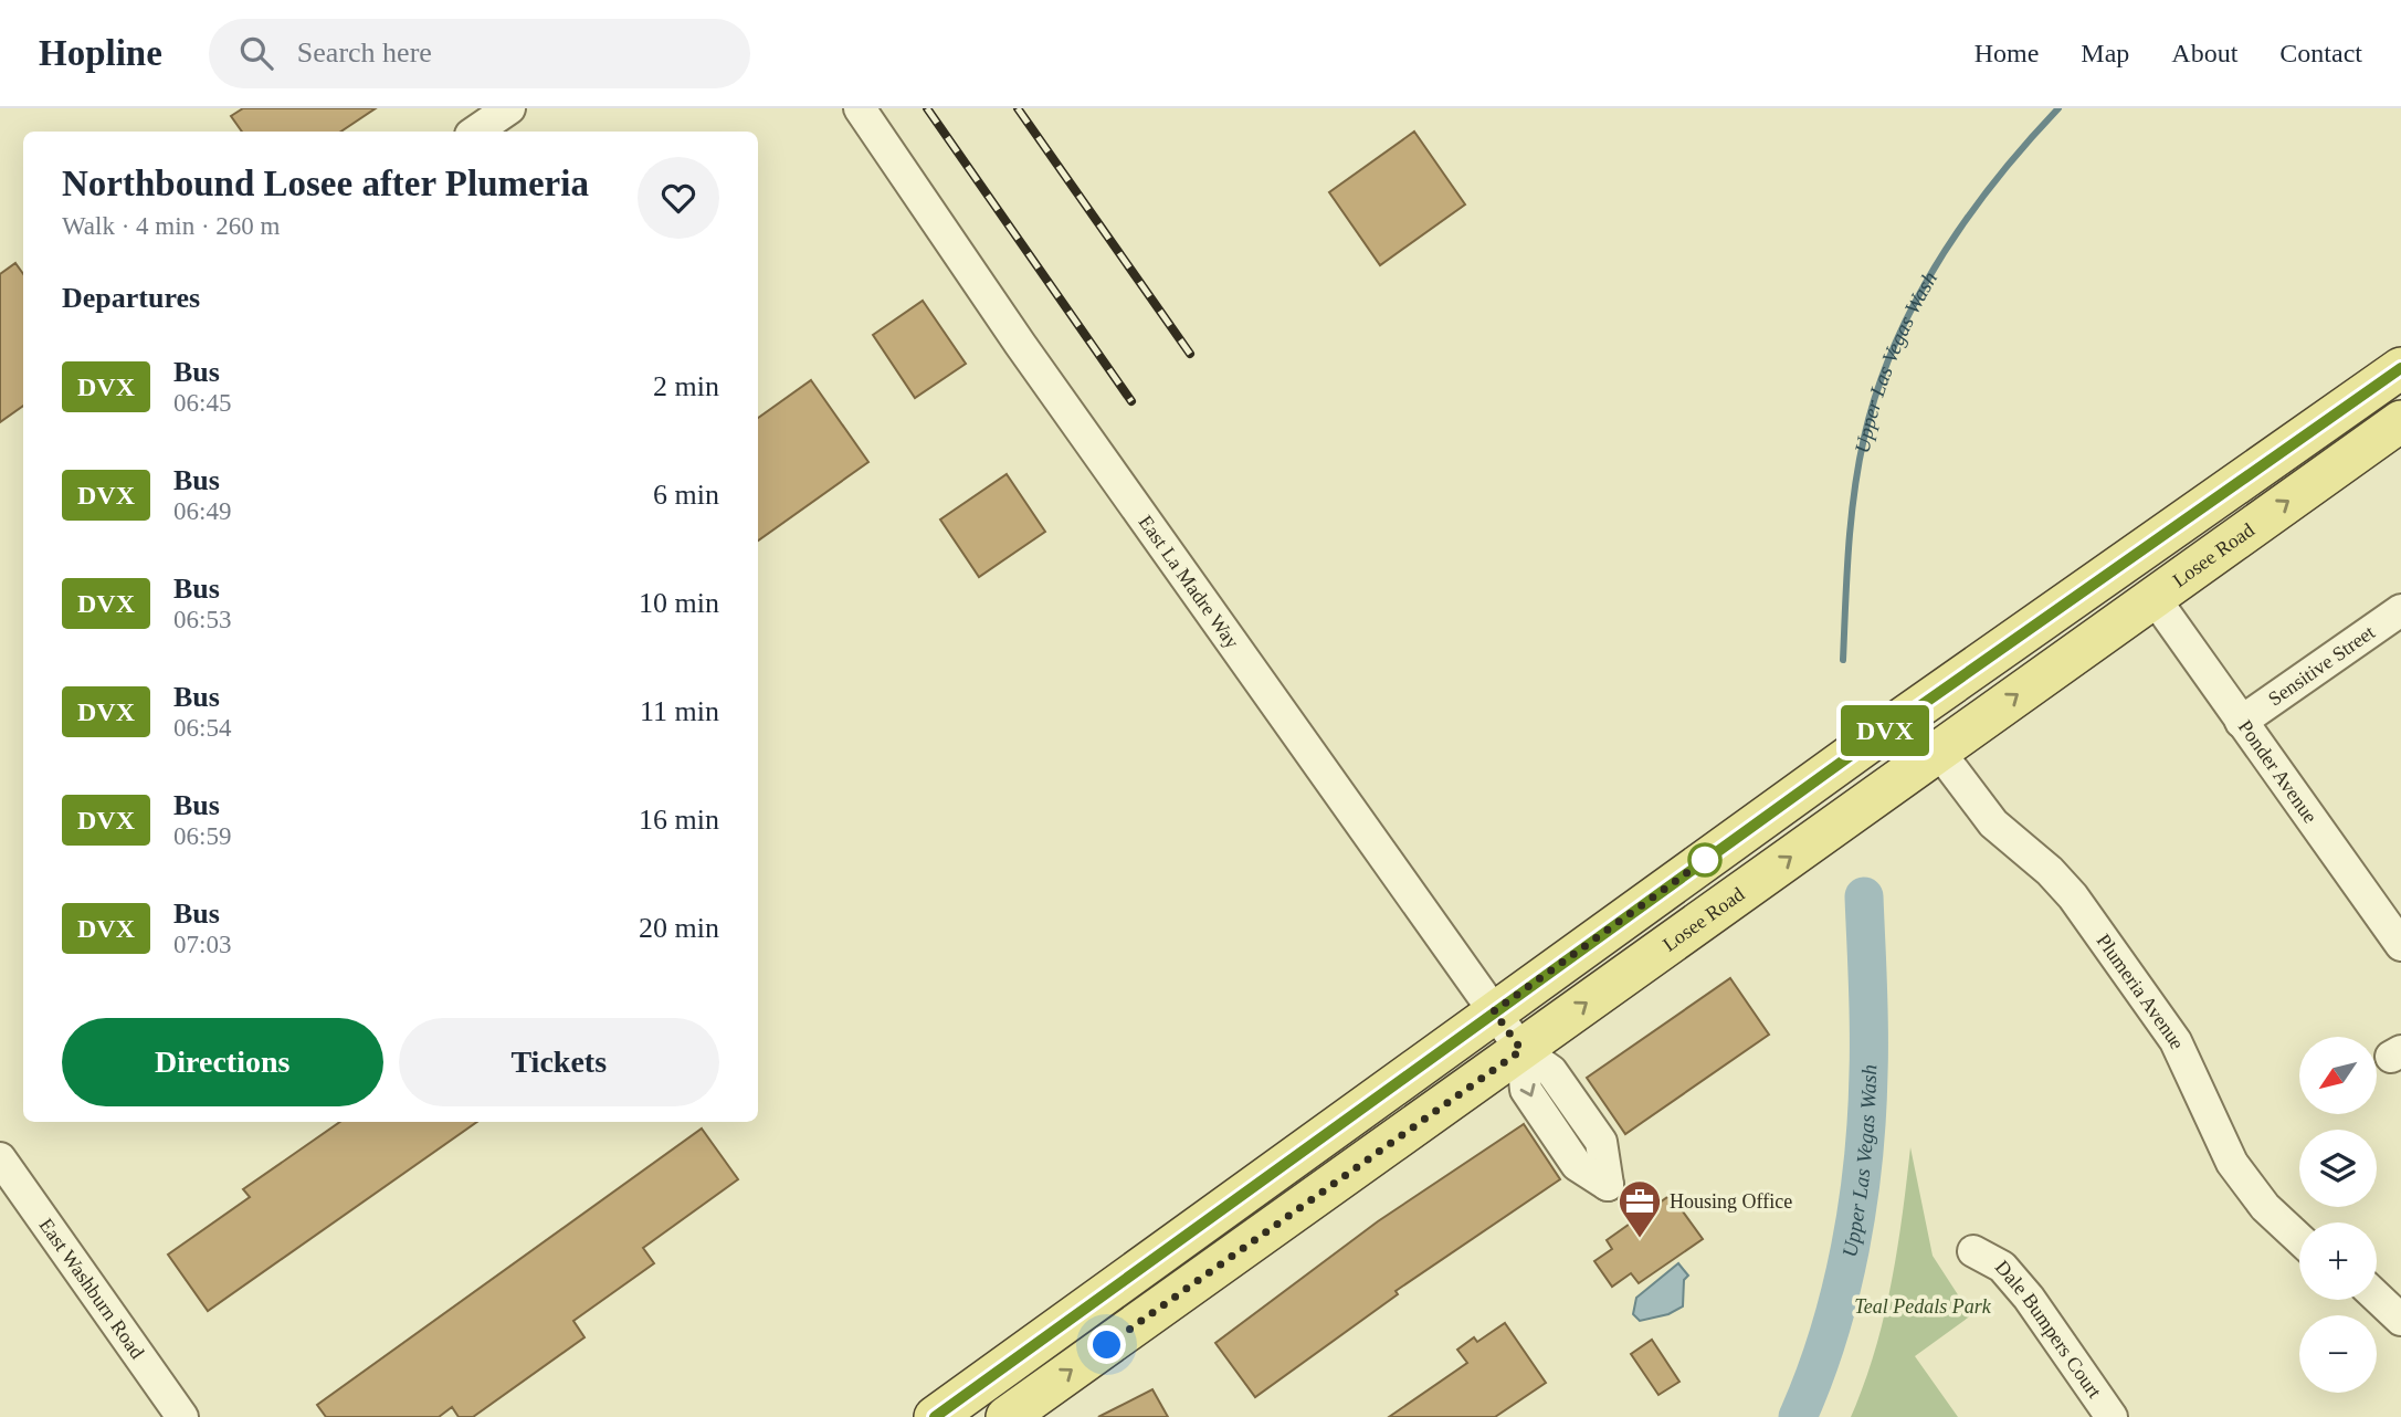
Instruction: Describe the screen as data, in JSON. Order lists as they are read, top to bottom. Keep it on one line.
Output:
{"streets":{"main road":["Losee Road"],"street":["East La Madre Way","Sensitive Street","Ponder Avenue","Plumeria Avenue","East Washburn Road","Dale Bumpers Court"]},"crossings":[["Losee Road","East La Madre Way"],["Losee Road","Ponder Avenue"],["Losee Road","Plumeria Avenue"],["Sensitive Street","Ponder Avenue"]],"water":["Upper Las Vegas Wash"],"parks":["Teal Pedals Park"],"places":{"office":["Housing Office"]},"lines":["bus line DVX"],"north":"bottom left","page":{"header":"Hopline","search":"Search here","nav":["Home","Map","About","Contact"],"on_map":"DVX","heading":[["Northbound Losee after Plumeria","Walk · 4 min · 260 m"],"Departures"],"list":[{"mark":"DVX","name":"Bus","note":"06:45","value":"2 min"},{"mark":"DVX","name":"Bus","note":"06:49","value":"6 min"},{"mark":"DVX","name":"Bus","note":"06:53","value":"10 min"},{"mark":"DVX","name":"Bus","note":"06:54","value":"11 min"},{"mark":"DVX","name":"Bus","note":"06:59","value":"16 min"},{"mark":"DVX","name":"Bus","note":"07:03","value":"20 min"}],"buttons":["Directions","Tickets"],"map_buttons":["+","−"]}}
